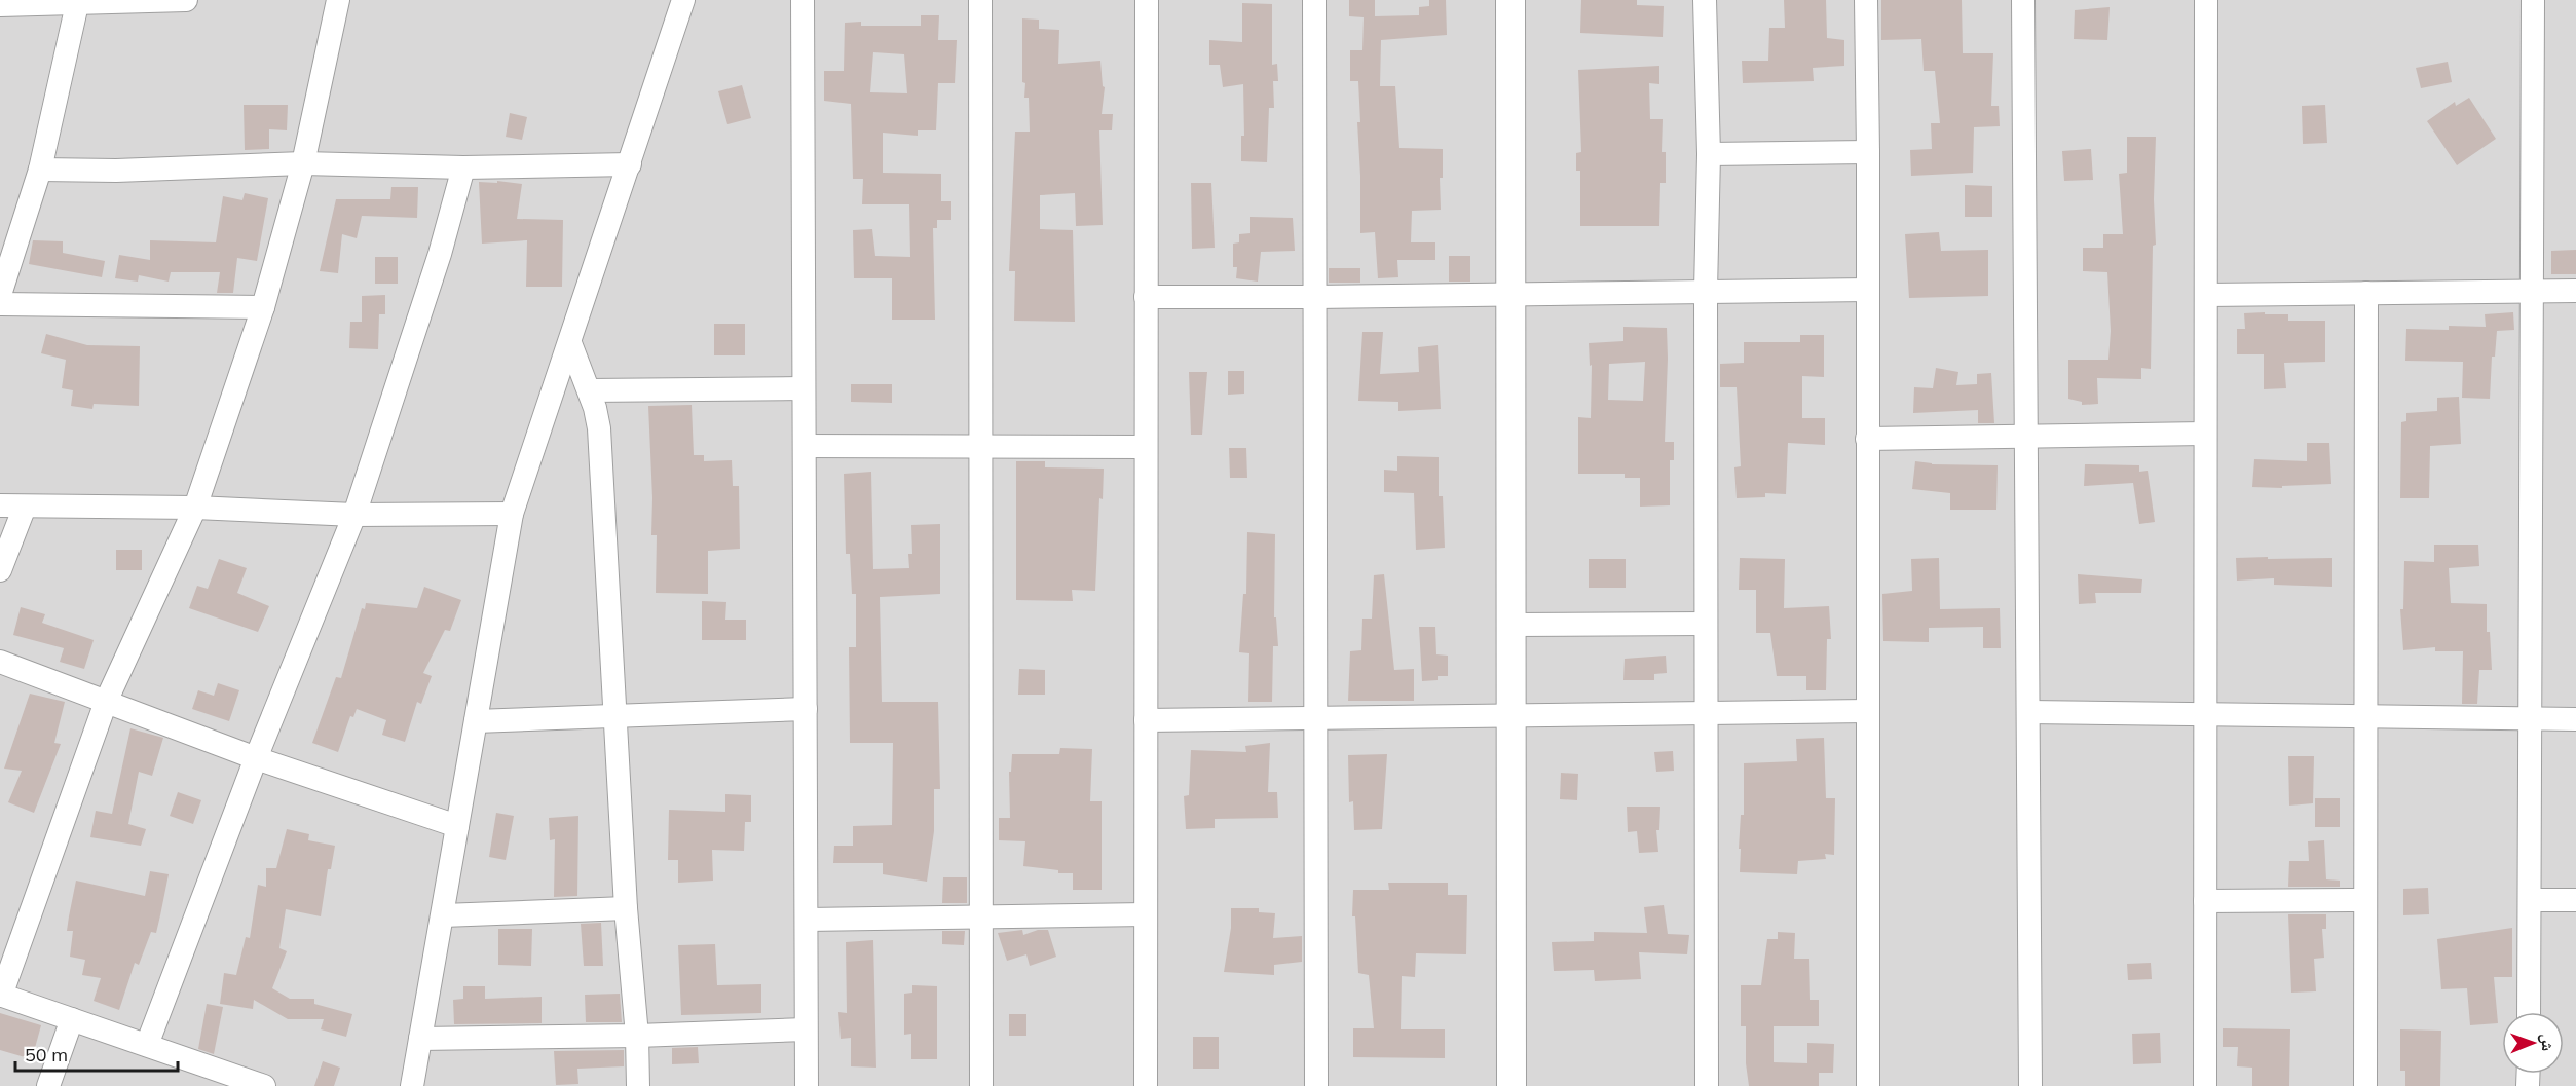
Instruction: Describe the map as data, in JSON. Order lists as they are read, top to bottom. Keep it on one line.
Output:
{"scale_bar":"50 m","north":"right"}
